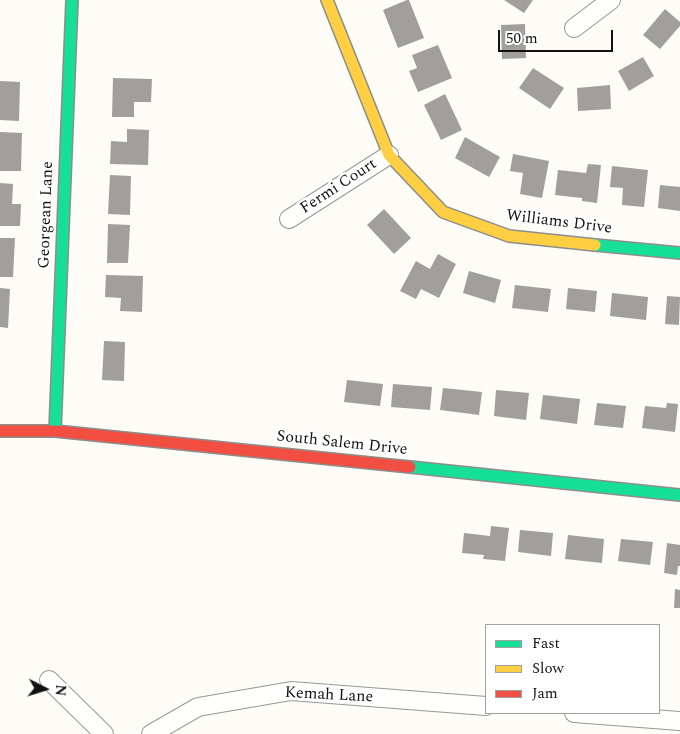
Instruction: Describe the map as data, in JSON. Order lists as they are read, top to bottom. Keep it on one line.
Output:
{"streets":{"street":["Fermi Court","Georgean Lane","Williams Drive","South Salem Drive","Kemah Lane"]},"crossings":[["Fermi Court","Williams Drive"],["Georgean Lane","South Salem Drive"]],"legend":["Fast","Slow","Jam"],"scale_bar":"50 m","north":"right"}
